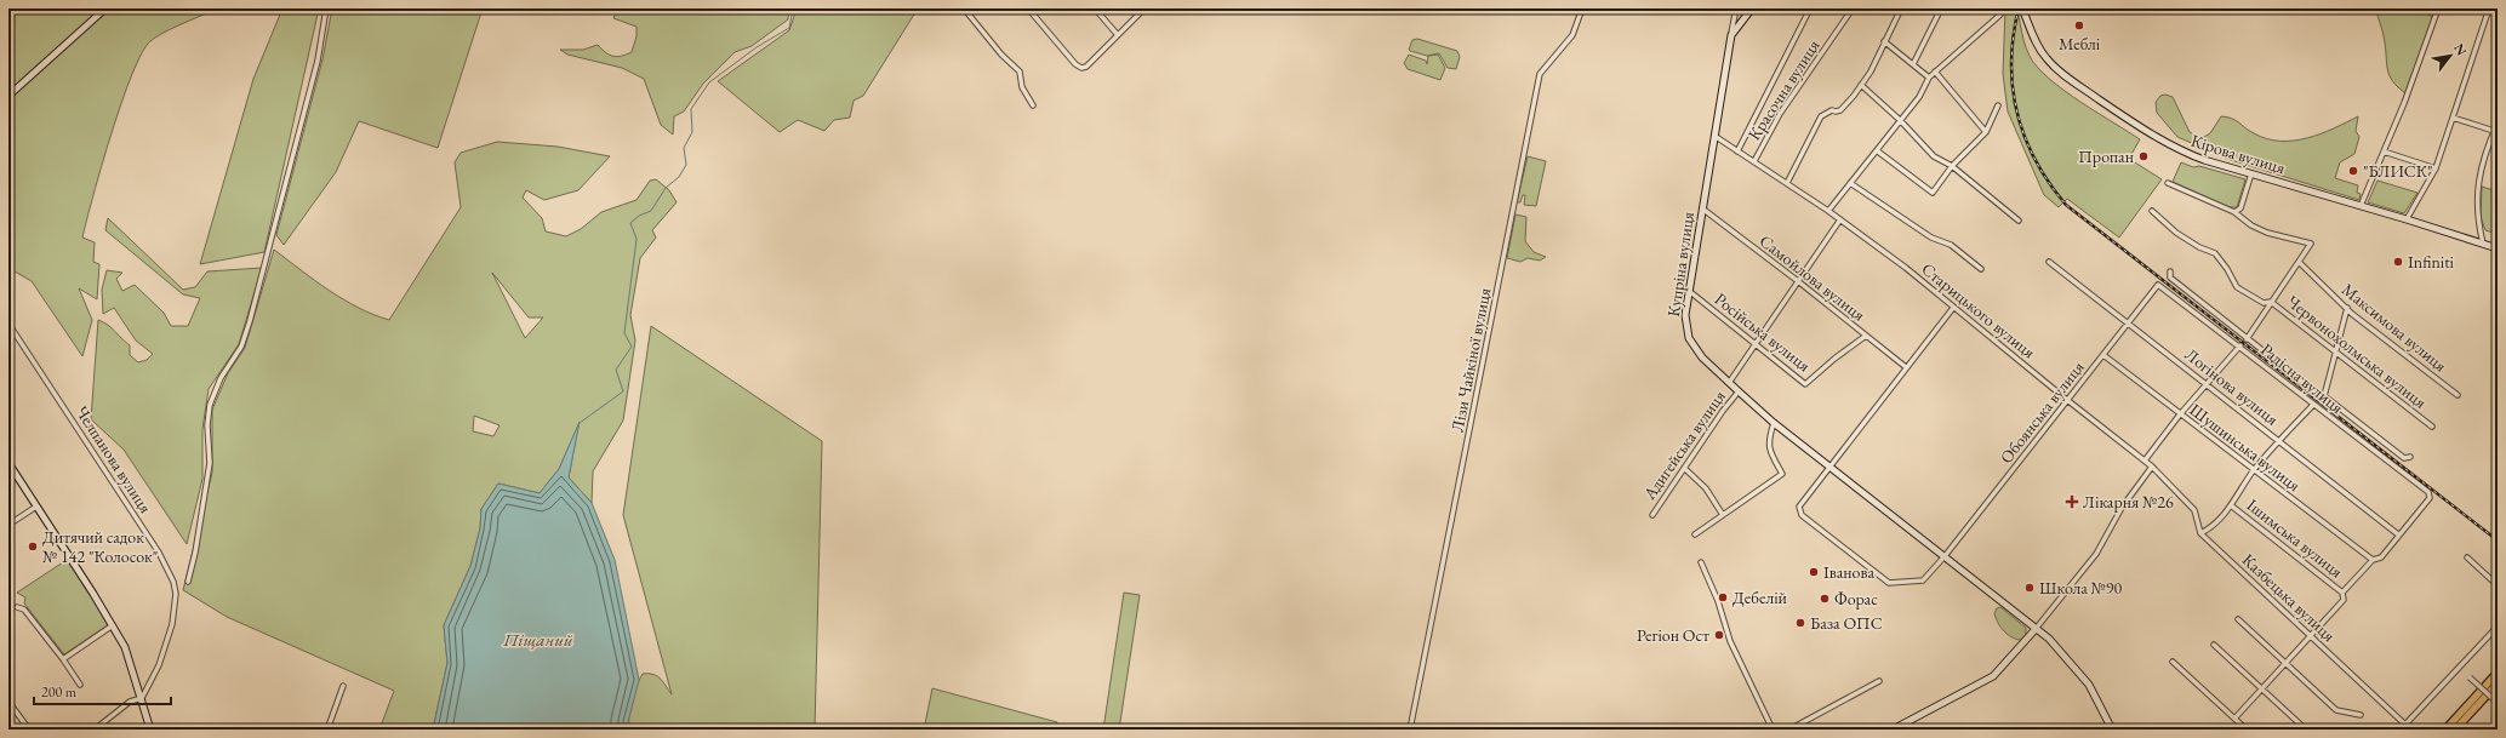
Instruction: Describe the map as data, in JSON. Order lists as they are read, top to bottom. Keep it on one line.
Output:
{"streets":{"main road":["Кірова вулиця","Купріна вулиця"],"street":["Красочна вулиця","Самойлова вулиця","Старицького вулиця","Максимова вулиця","Російська вулиця","Червонохолмська вулиця","Лізи Чайкіної вулиця","Радісна вулиця","Логінова вулиця","Обоянська вулиця","Адигейська вулиця","Шушинська вулиця","Челпанова вулиця","Ішимська вулиця","Казбецька вулиця"]},"crossings":[["Красочна вулиця","Старицького вулиця"],["Купріна вулиця","Самойлова вулиця"],["Купріна вулиця","Старицького вулиця"],["Купріна вулиця","Російська вулиця"],["Купріна вулиця","Обоянська вулиця"],["Купріна вулиця","Адигейська вулиця"],["Самойлова вулиця","Російська вулиця"],["Старицького вулиця","Обоянська вулиця"],["Старицького вулиця","Казбецька вулиця"],["Радісна вулиця","Логінова вулиця"],["Радісна вулиця","Обоянська вулиця"],["Логінова вулиця","Обоянська вулиця"],["Обоянська вулиця","Шушинська вулиця"]],"water":["Піщаний"],"places":{"other":["Меблі","Пропан","\"БЛИСК\"","Infiniti","Дитячий садок № 142 \"Колосок\"","Іванова","Школа №90","Дебелій","Форас","База ОПС","Регіон Ост"],"health":["Лікарня №26"]},"scale_bar":"200 m","north":"top right"}
